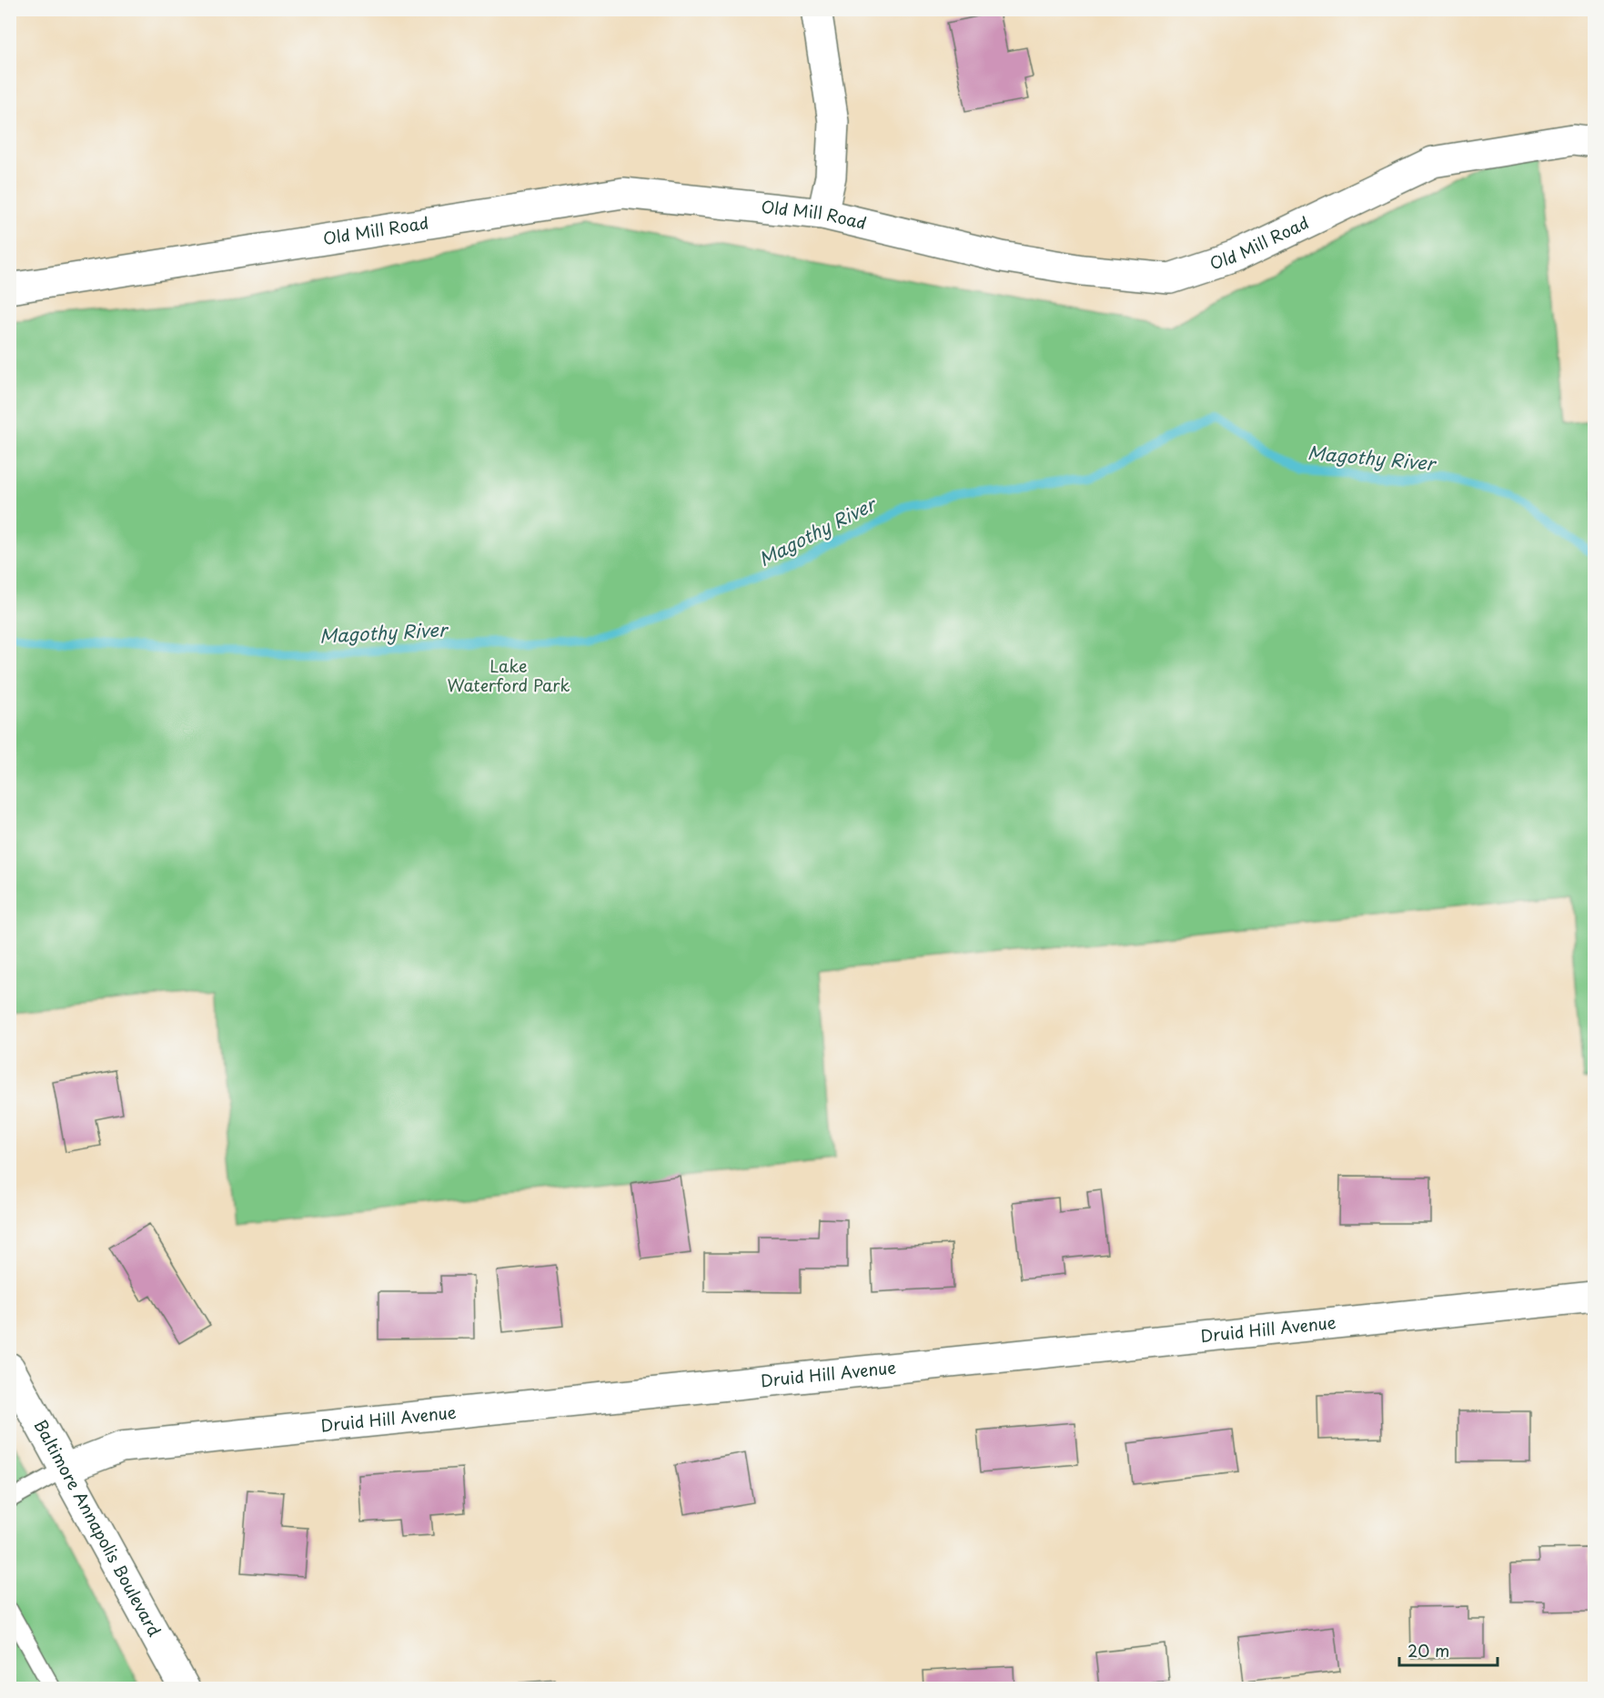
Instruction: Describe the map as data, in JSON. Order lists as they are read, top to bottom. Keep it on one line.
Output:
{"streets":{"street":["Old Mill Road","Druid Hill Avenue","Baltimore Annapolis Boulevard"]},"crossings":[["Druid Hill Avenue","Baltimore Annapolis Boulevard"]],"water":["Magothy River"],"parks":["Lake Waterford Park"],"scale_bar":"20 m"}
